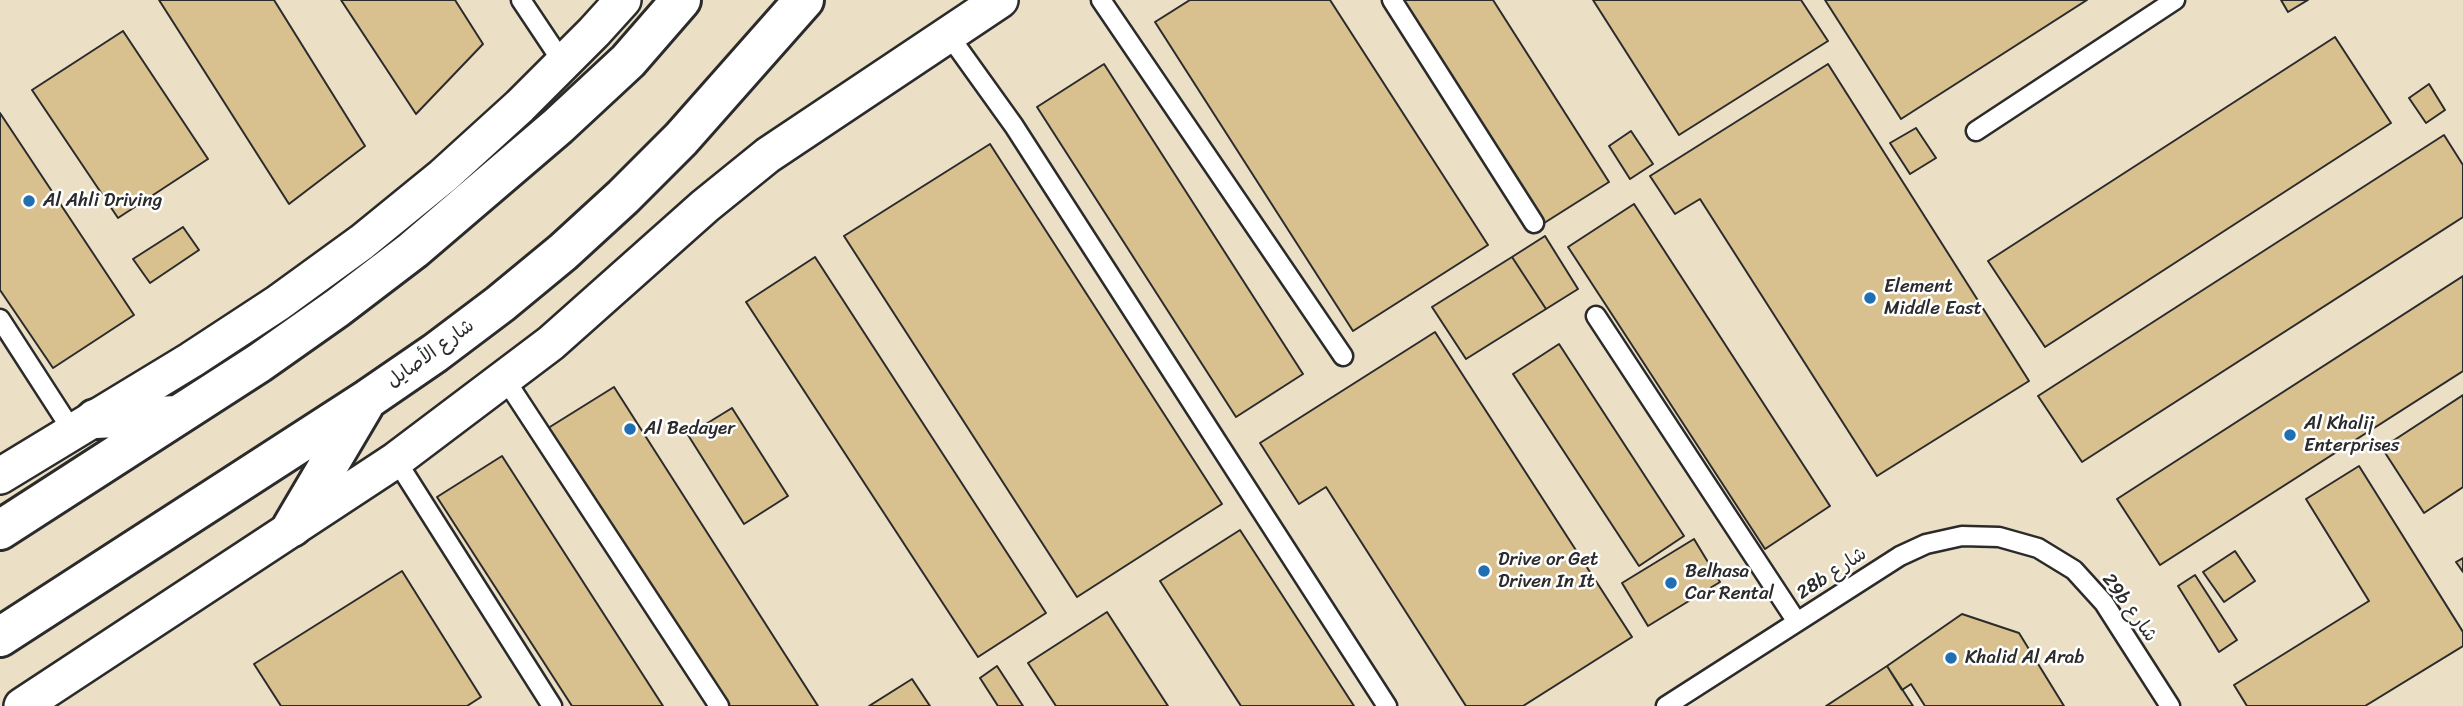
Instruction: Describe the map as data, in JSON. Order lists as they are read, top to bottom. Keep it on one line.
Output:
{"streets":{"main road":["شارع الأصايل"],"lane":["28b شارع","29b شارع"]},"crossings":[["28b شارع","29b شارع"]],"places":["Al Ahli Driving","Element Middle East","Al Bedayer","Al Khalij Enterprises","Drive or Get Driven In It","Belhasa Car Rental","Khalid Al Arab"]}
